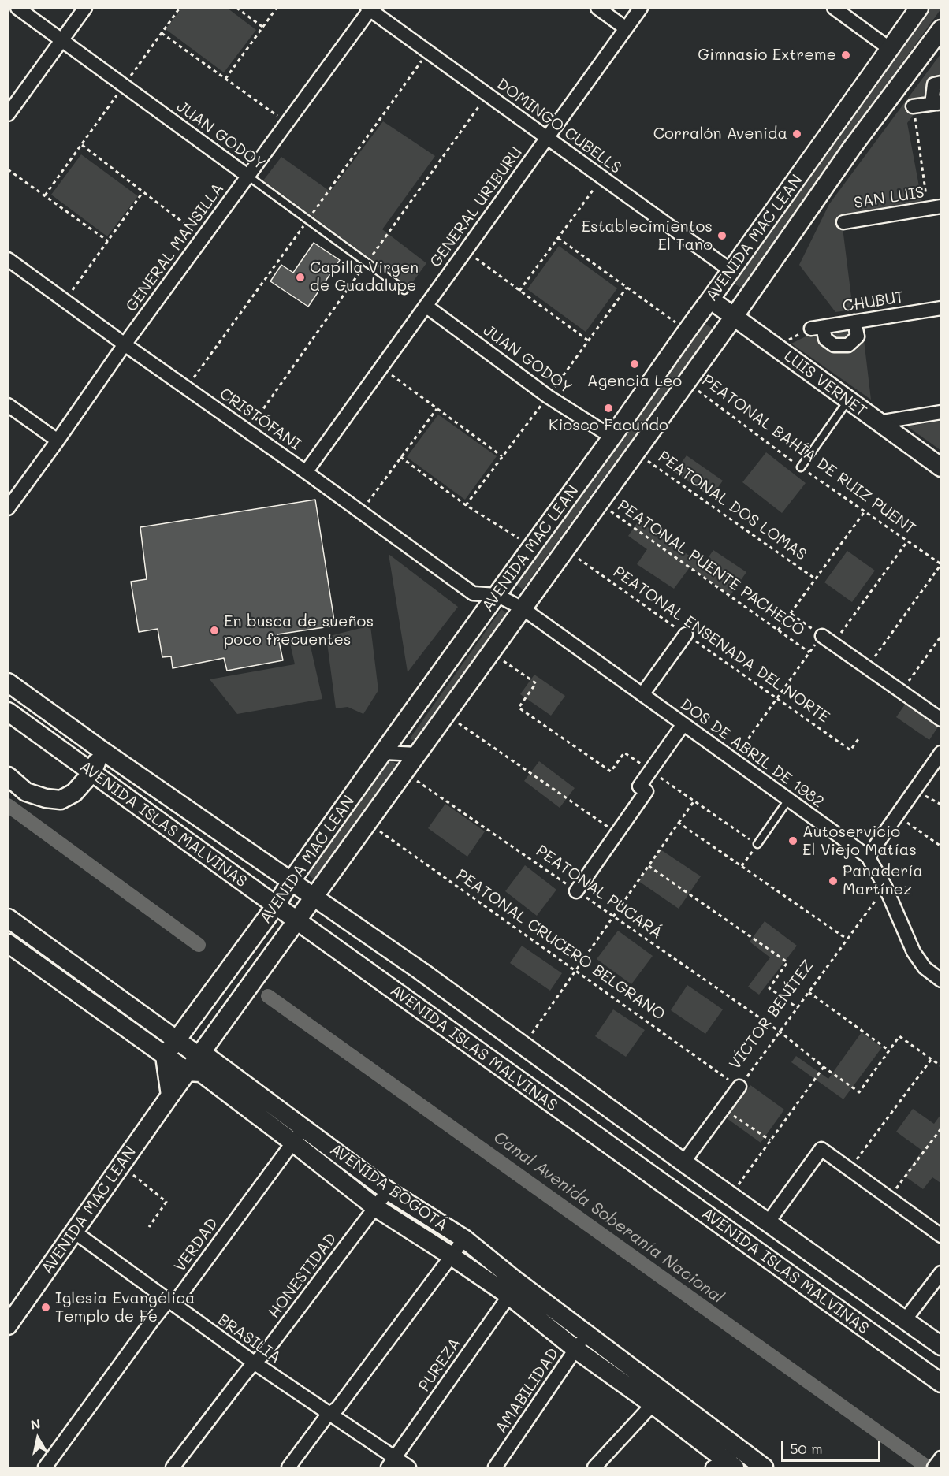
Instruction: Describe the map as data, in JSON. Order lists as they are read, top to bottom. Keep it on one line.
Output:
{"streets":{"main road":["AVENIDA MAC LEAN","LUIS VERNET","AVENIDA ISLAS MALVINAS","AVENIDA BOGOTÁ"],"street":["DOMINGO CUBELLS","JUAN GODOY","SAN LUIS","GENERAL URIBURU","GENERAL MANSILLA","CHUBUT","CRISTÓFANI","DOS DE ABRIL DE 1982","VÍCTOR BENÍTEZ","VERDAD","HONESTIDAD","BRASILIA","PUREZA","AMABILIDAD"],"path":["PEATONAL BAHÍA DE RUIZ PUENT","PEATONAL DOS LOMAS","PEATONAL PUENTE PACHECO","PEATONAL ENSENADA DEL NORTE","PEATONAL PUCARÁ","PEATONAL CRUCERO BELGRANO"]},"crossings":[["DOMINGO CUBELLS","GENERAL URIBURU"],["DOMINGO CUBELLS","AVENIDA MAC LEAN"],["DOMINGO CUBELLS","GENERAL MANSILLA"],["JUAN GODOY","GENERAL URIBURU"],["JUAN GODOY","AVENIDA MAC LEAN"],["JUAN GODOY","GENERAL MANSILLA"],["GENERAL URIBURU","CRISTÓFANI"],["AVENIDA MAC LEAN","LUIS VERNET"],["AVENIDA MAC LEAN","CRISTÓFANI"],["AVENIDA MAC LEAN","PEATONAL BAHÍA DE RUIZ PUENT"],["AVENIDA MAC LEAN","PEATONAL DOS LOMAS"],["AVENIDA MAC LEAN","PEATONAL PUENTE PACHECO"],["AVENIDA MAC LEAN","PEATONAL ENSENADA DEL NORTE"],["AVENIDA MAC LEAN","DOS DE ABRIL DE 1982"],["AVENIDA MAC LEAN","AVENIDA ISLAS MALVINAS"],["AVENIDA MAC LEAN","PEATONAL PUCARÁ"],["AVENIDA MAC LEAN","PEATONAL CRUCERO BELGRANO"],["AVENIDA MAC LEAN","AVENIDA BOGOTÁ"],["AVENIDA MAC LEAN","BRASILIA"],["GENERAL MANSILLA","CRISTÓFANI"],["CRISTÓFANI","DOS DE ABRIL DE 1982"],["PEATONAL BAHÍA DE RUIZ PUENT","PEATONAL DOS LOMAS"],["PEATONAL DOS LOMAS","PEATONAL PUENTE PACHECO"],["DOS DE ABRIL DE 1982","VÍCTOR BENÍTEZ"],["AVENIDA ISLAS MALVINAS","VÍCTOR BENÍTEZ"],["PEATONAL PUCARÁ","VÍCTOR BENÍTEZ"],["PEATONAL CRUCERO BELGRANO","VÍCTOR BENÍTEZ"],["AVENIDA BOGOTÁ","VERDAD"],["AVENIDA BOGOTÁ","HONESTIDAD"],["AVENIDA BOGOTÁ","PUREZA"],["AVENIDA BOGOTÁ","AMABILIDAD"],["VERDAD","BRASILIA"],["HONESTIDAD","BRASILIA"],["BRASILIA","PUREZA"]],"water":["Canal Avenida Soberanía Nacional"],"places":["Gimnasio Extreme","Corralón Avenida","Establecimientos El Tano","Capilla Virgen de Guadalupe","Agencia Leo","Kiosco Facundo","En busca de sueños poco frecuentes","Autoservicio El Viejo Matías","Panadería Martínez","Iglesia Evangélica Templo de Fe"],"scale_bar":"50 m","north":"top"}
